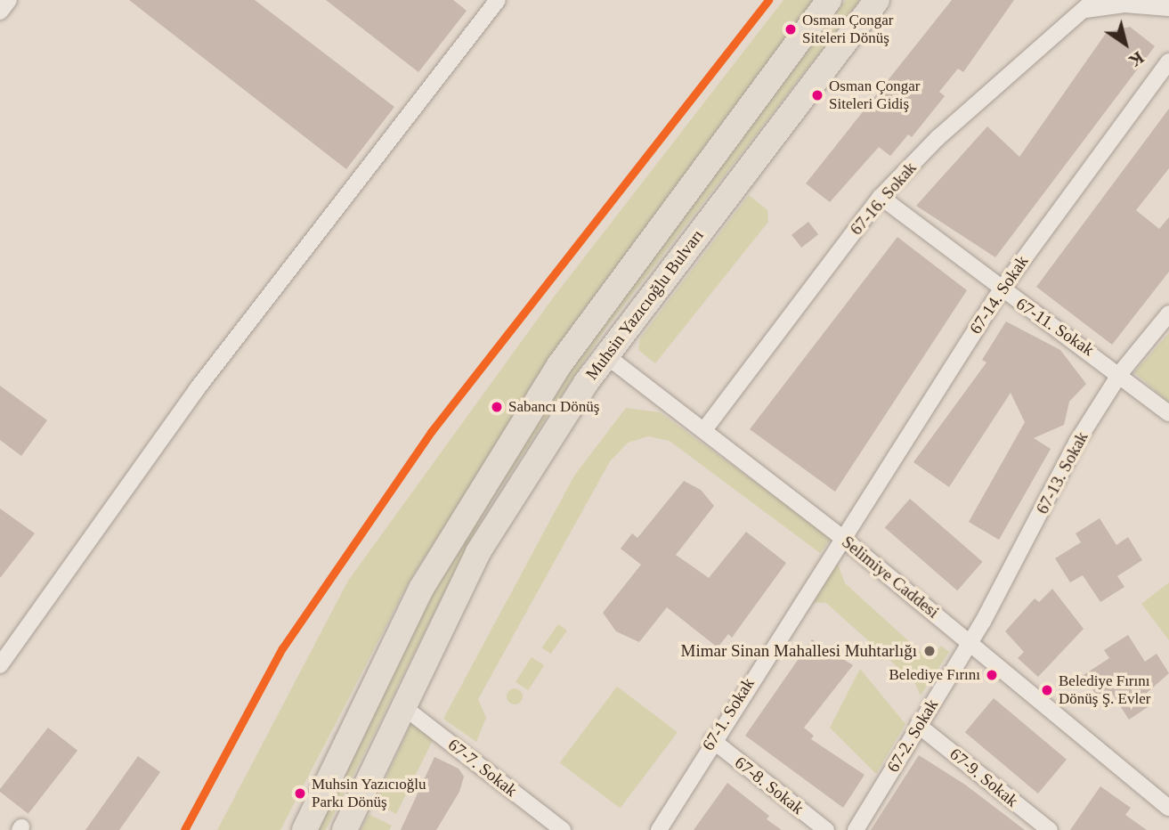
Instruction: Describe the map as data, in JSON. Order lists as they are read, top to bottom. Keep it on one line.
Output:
{"streets":{"main road":["Muhsin Yazıcıoğlu Bulvarı"],"street":["67-16. Sokak","67-14. Sokak","67-11. Sokak","67-13. Sokak","Selimiye Caddesi","67-1. Sokak","67-2. Sokak","67-7. Sokak","67-9. Sokak","67-8. Sokak"]},"crossings":[["67-16. Sokak","67-11. Sokak"],["67-16. Sokak","Selimiye Caddesi"],["67-14. Sokak","67-11. Sokak"],["67-14. Sokak","Selimiye Caddesi"],["67-14. Sokak","67-1. Sokak"],["Muhsin Yazıcıoğlu Bulvarı","Selimiye Caddesi"],["Muhsin Yazıcıoğlu Bulvarı","67-7. Sokak"],["67-11. Sokak","67-13. Sokak"],["67-13. Sokak","Selimiye Caddesi"],["67-13. Sokak","67-2. Sokak"],["Selimiye Caddesi","67-1. Sokak"],["Selimiye Caddesi","67-2. Sokak"],["67-1. Sokak","67-8. Sokak"],["67-2. Sokak","67-9. Sokak"]],"places":["Osman Çongar Siteleri Dönüş","Osman Çongar Siteleri Gidiş","Sabancı Dönüş","Mimar Sinan Mahallesi Muhtarlığı","Belediye Fırını","Belediye Fırını Dönüş Ş. Evler","Muhsin Yazıcıoğlu Parkı Dönüş"],"north":"bottom right"}
